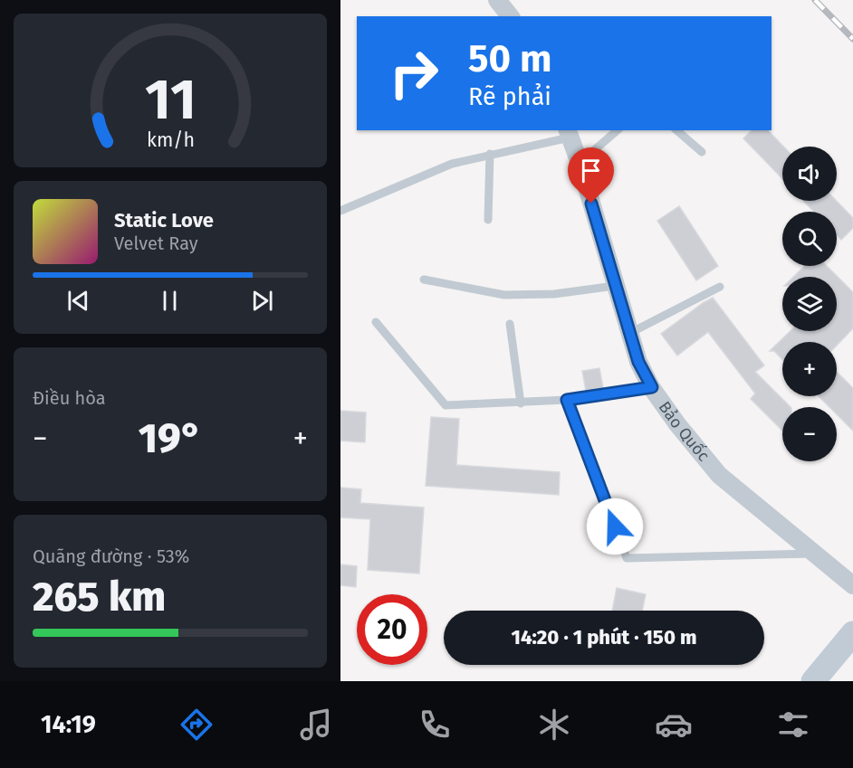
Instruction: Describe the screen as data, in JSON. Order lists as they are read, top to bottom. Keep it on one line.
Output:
{"streets":{"street":["Bảo Quốc"]},"page":{"turn":["50 m","Rẽ phải"],"map_buttons":["+","−"],"song":["Static Love","Velvet Ray"],"tile":["Điều hòa",["Quãng đường · 53%","265 km"]],"heat":["−","19°","+"],"limit":"20","trip":"14:20 · 1 phút · 150 m","tabs":"14:19","gauge":["11","km/h"]}}
